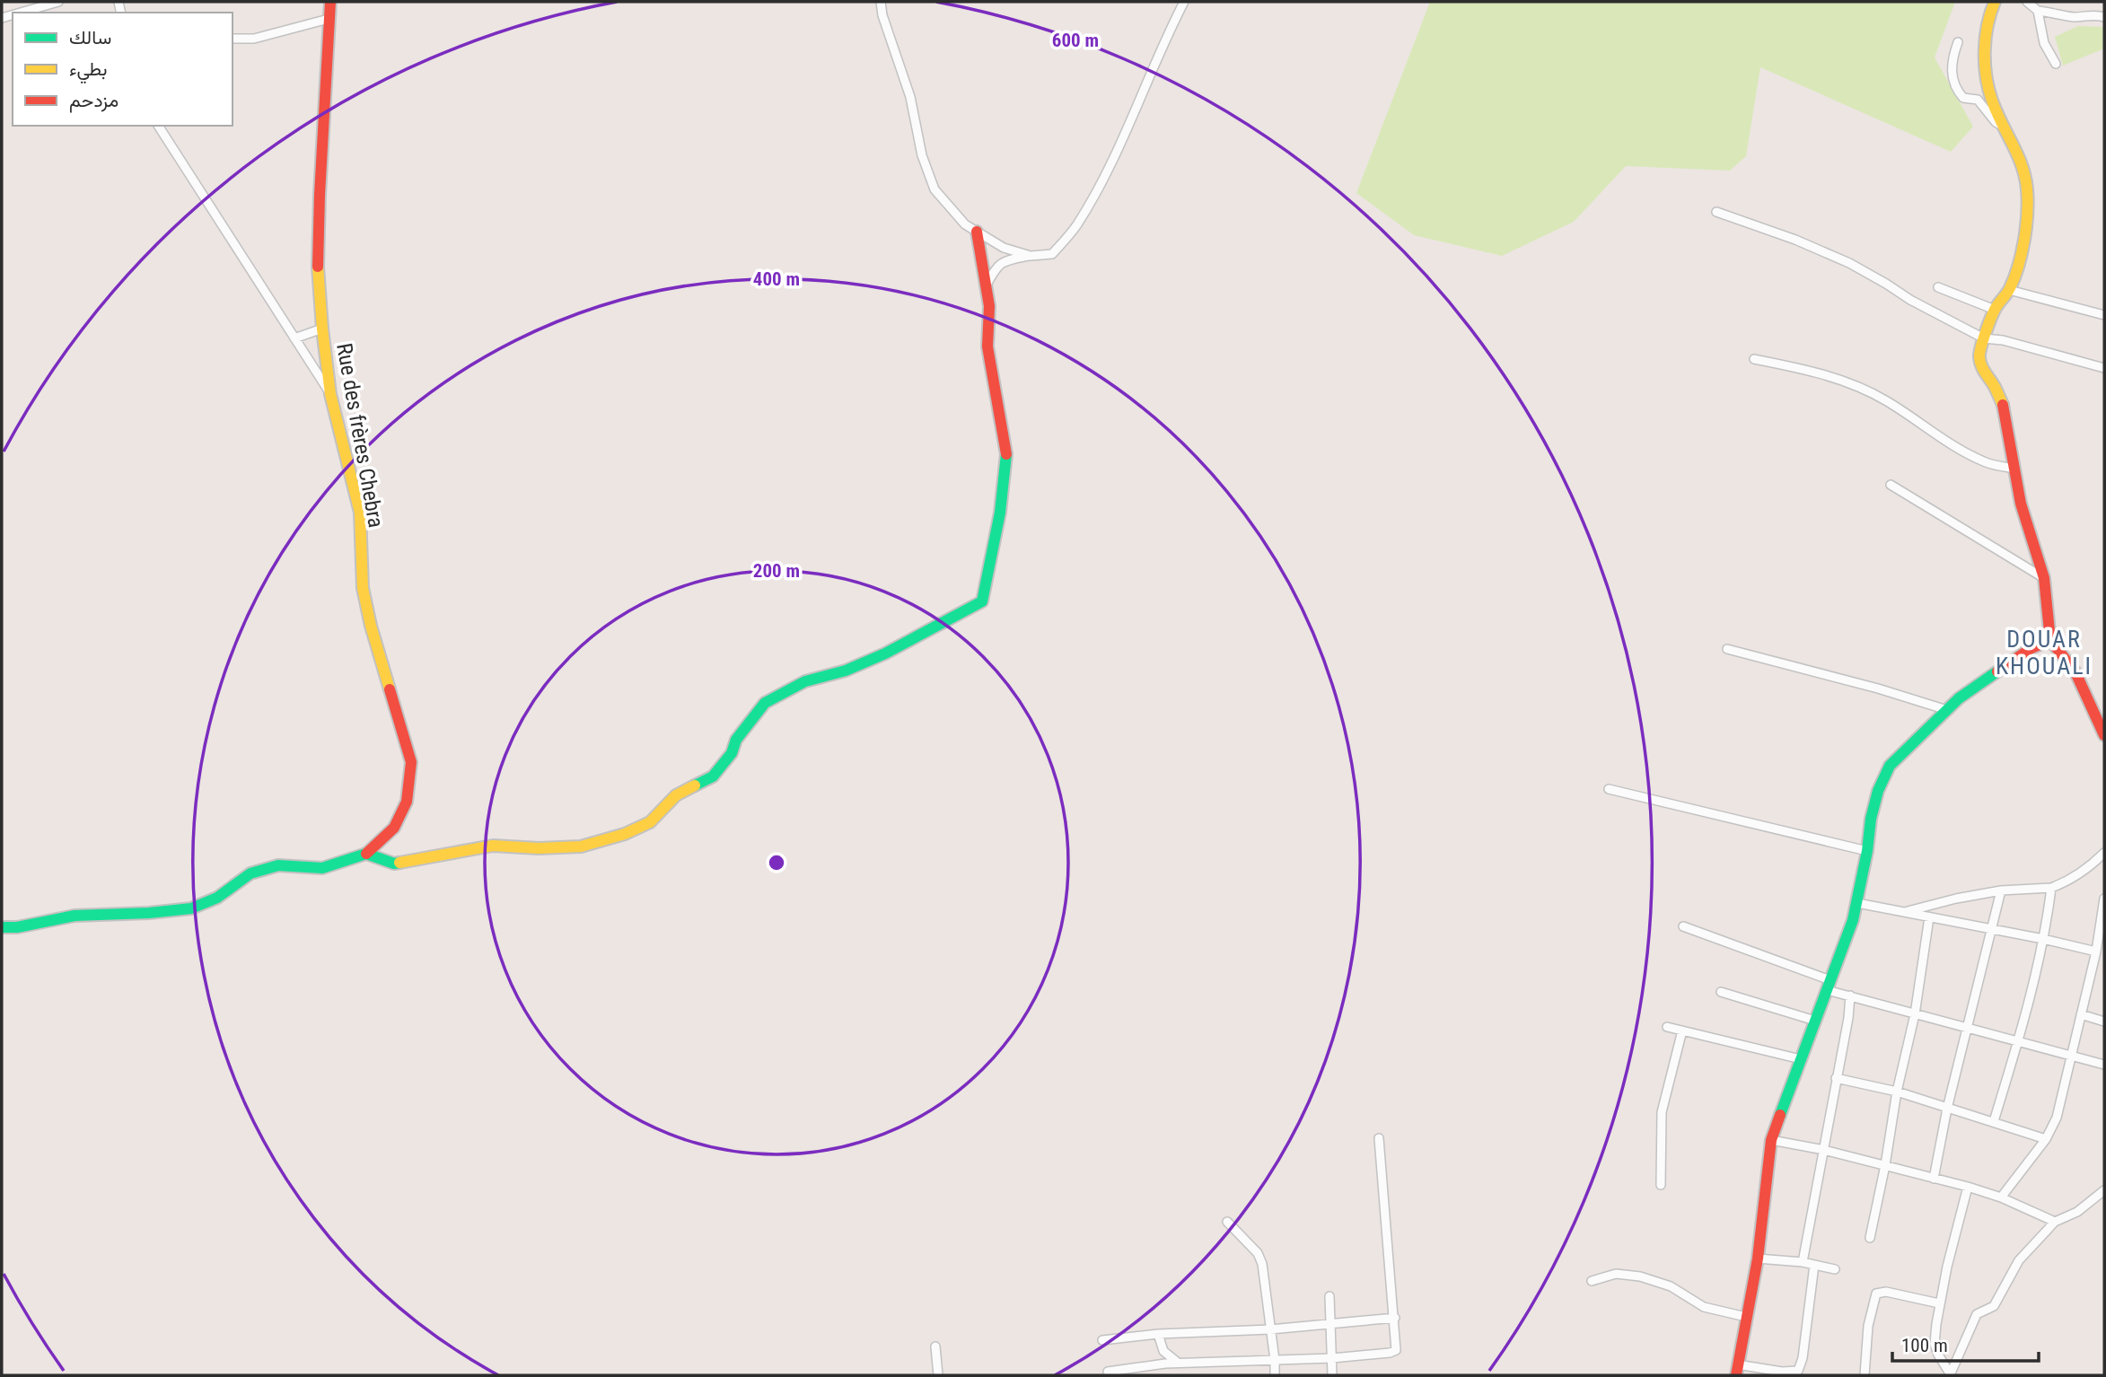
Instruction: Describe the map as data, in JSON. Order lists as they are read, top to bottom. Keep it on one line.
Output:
{"streets":{"street":["Rue des frères Chebra"]},"districts":["DOUAR KHOUALI"],"legend":["سالك","بطيء","مزدحم"],"scale_bar":"100 m","rings":["600 m","400 m","200 m"]}
